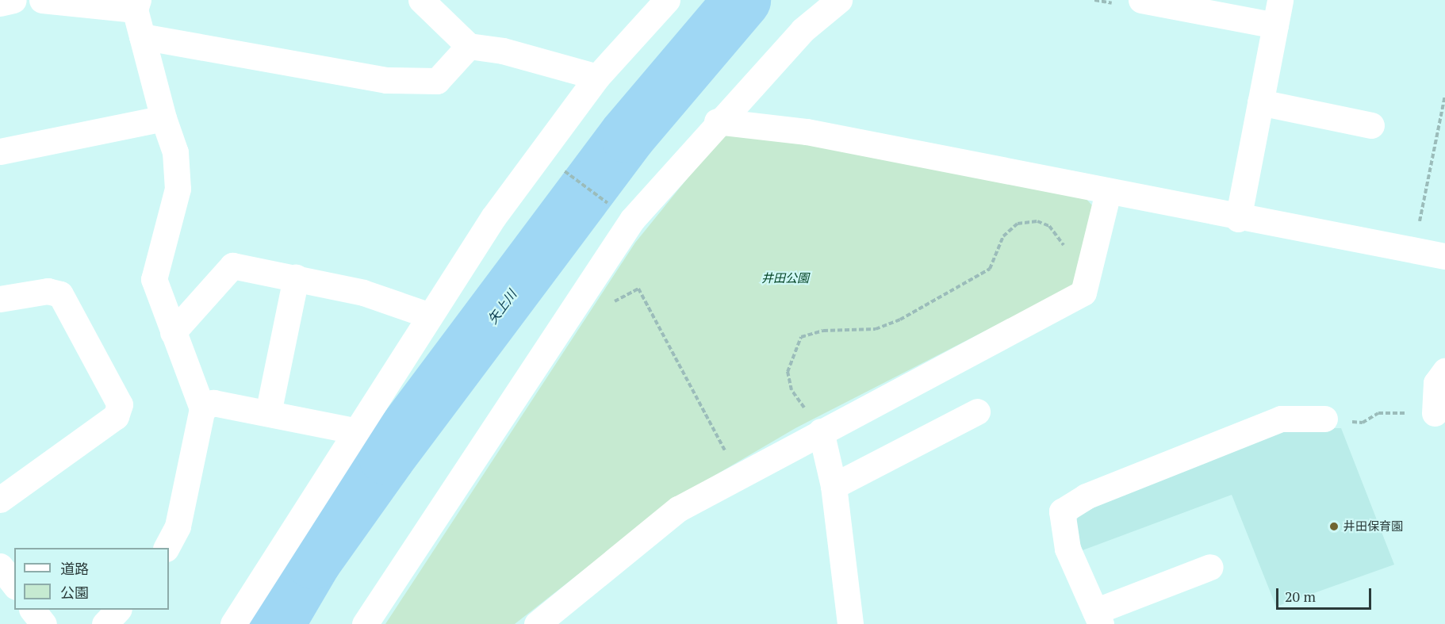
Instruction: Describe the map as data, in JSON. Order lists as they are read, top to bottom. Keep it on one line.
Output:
{"water":["矢上川"],"parks":["井田公園"],"places":["井田保育園"],"legend":["道路","公園"],"scale_bar":"20 m"}
